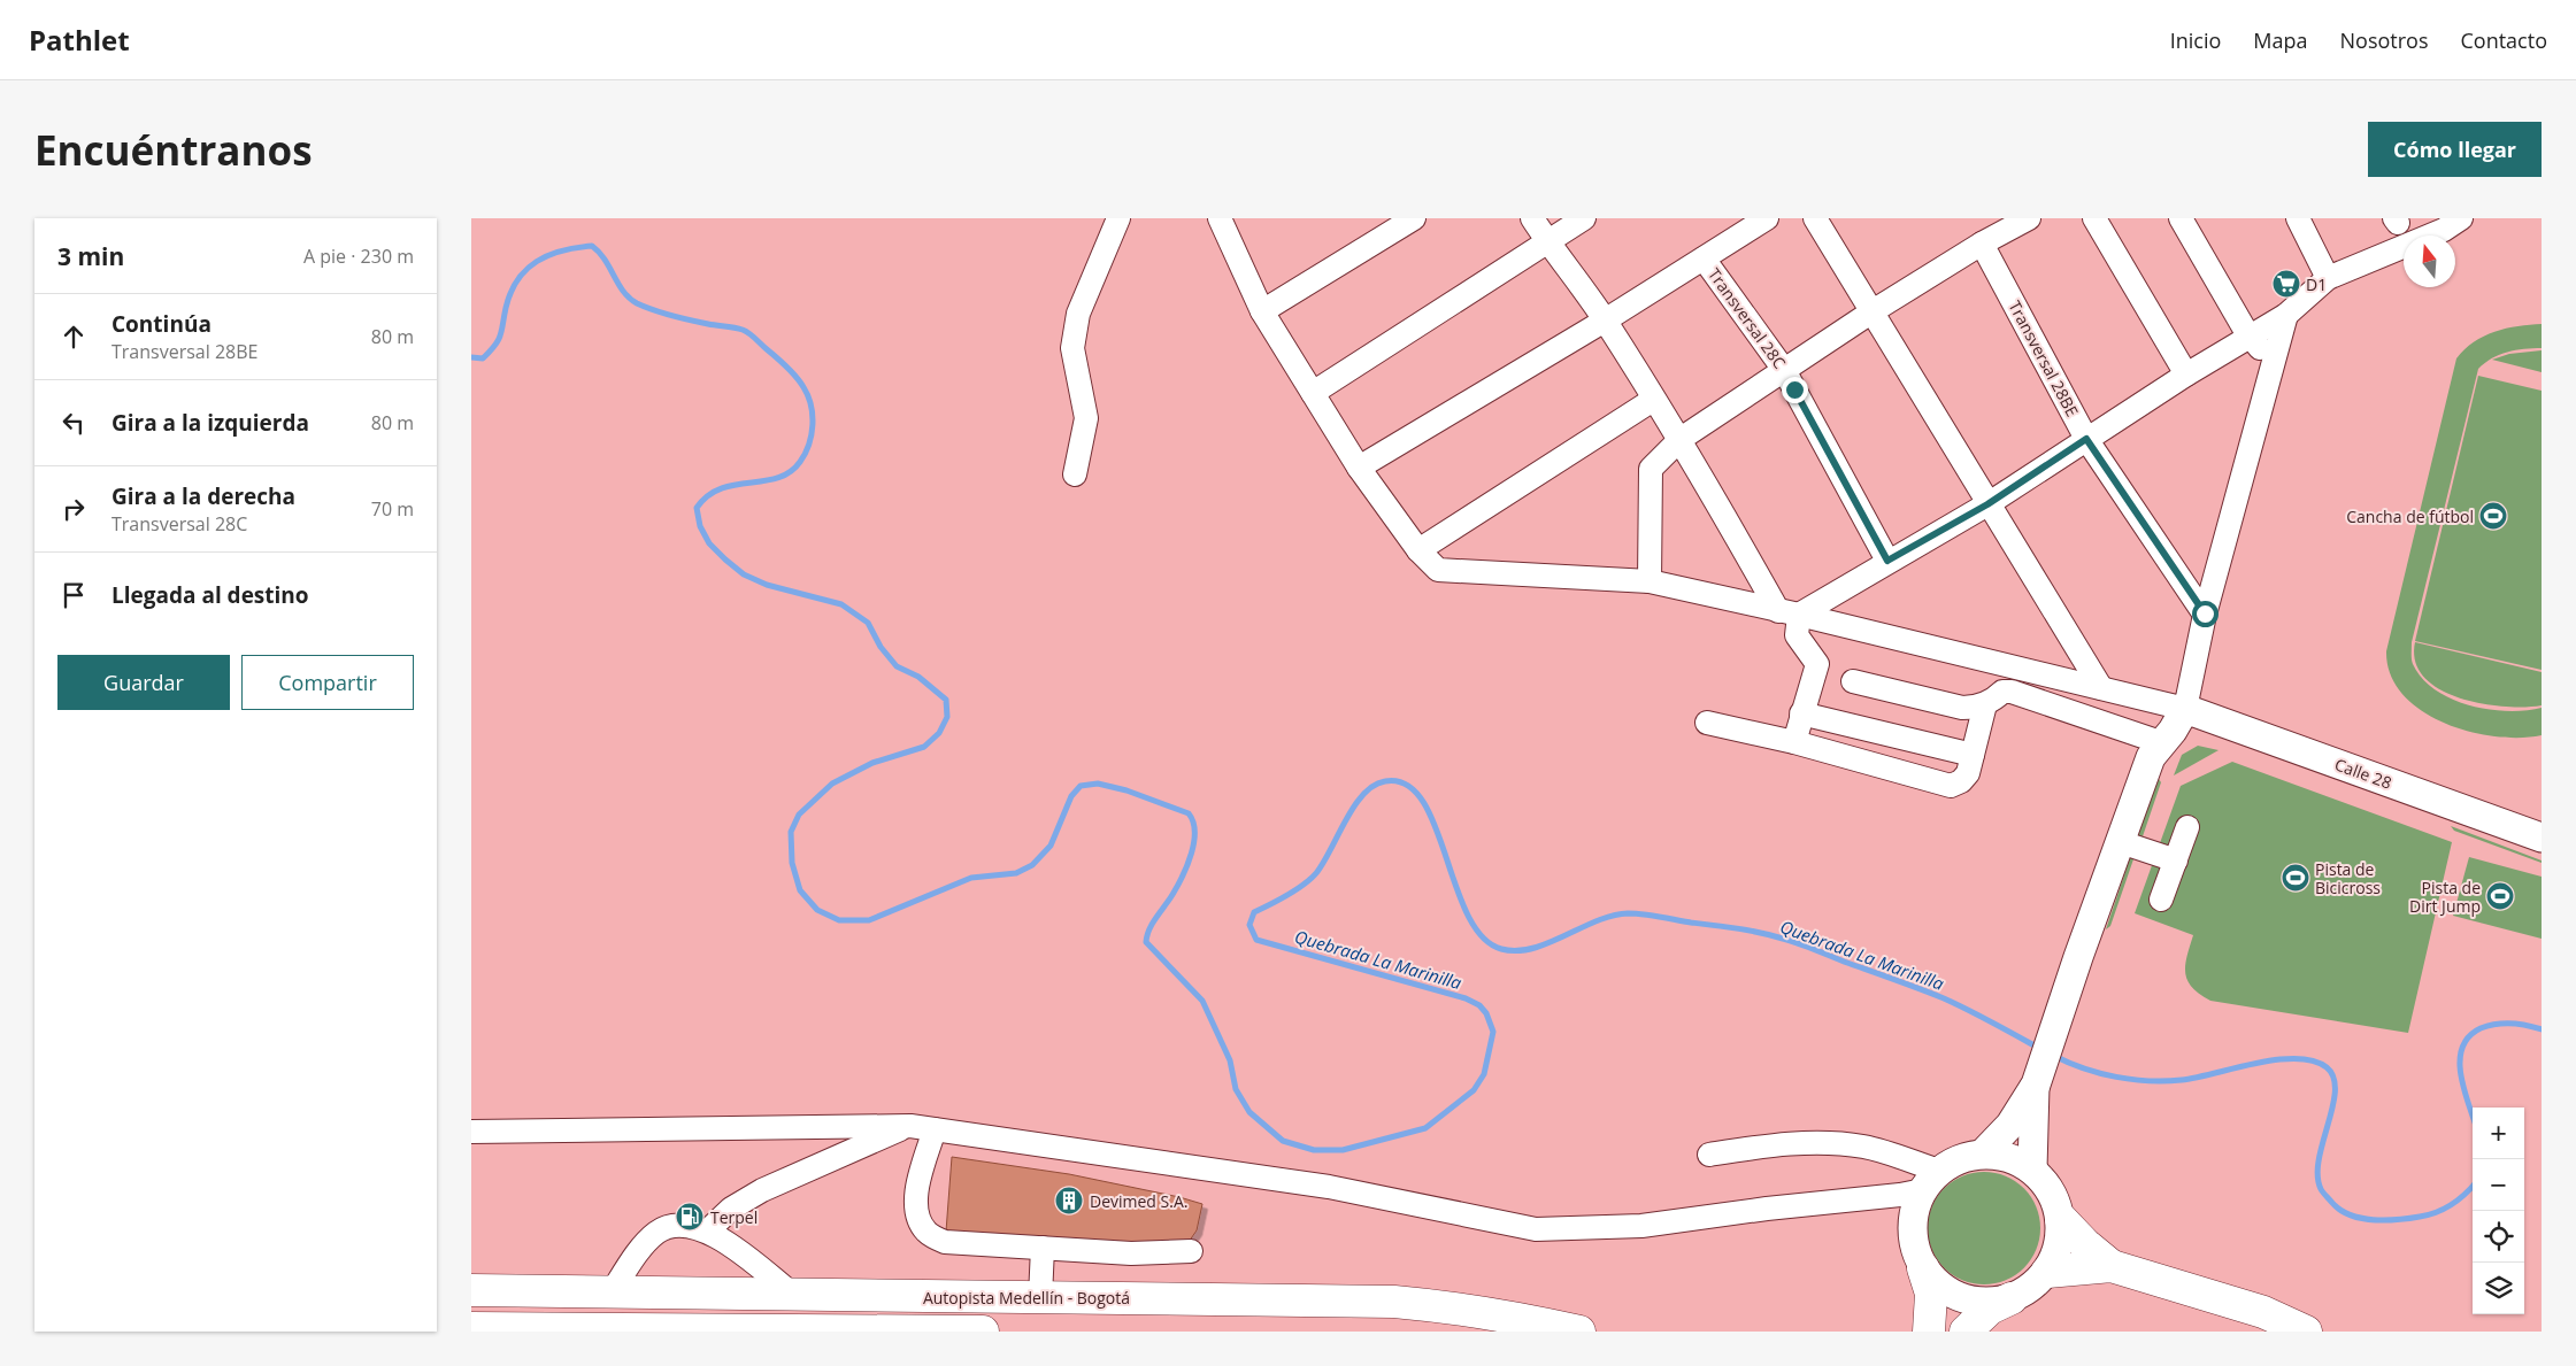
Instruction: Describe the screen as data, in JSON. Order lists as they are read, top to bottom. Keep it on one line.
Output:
{"streets":{"highway":["Autopista Medellín - Bogotá"],"main road":["Calle 28"],"street":["Transversal 28C","Transversal 28BE"]},"water":["Quebrada La Marinilla"],"places":{"supermarket":["D1"],"sports":["Cancha de fútbol","Pista de Bicicross","Pista de Dirt Jump"],"building":["Devimed S.A."],"fuel station":["Terpel"]},"north":"top","page":{"header":"Pathlet","nav":["Inicio","Mapa","Nosotros","Contacto"],"buttons":["Cómo llegar",["Guardar","Compartir"]],"title":"Encuéntranos","heading":["3 min","A pie · 230 m"],"list":[["Continúa","Transversal 28BE","80 m"],["Gira a la izquierda","80 m"],["Gira a la derecha","Transversal 28C","70 m"],"Llegada al destino"],"map_buttons":["+","−"]}}
